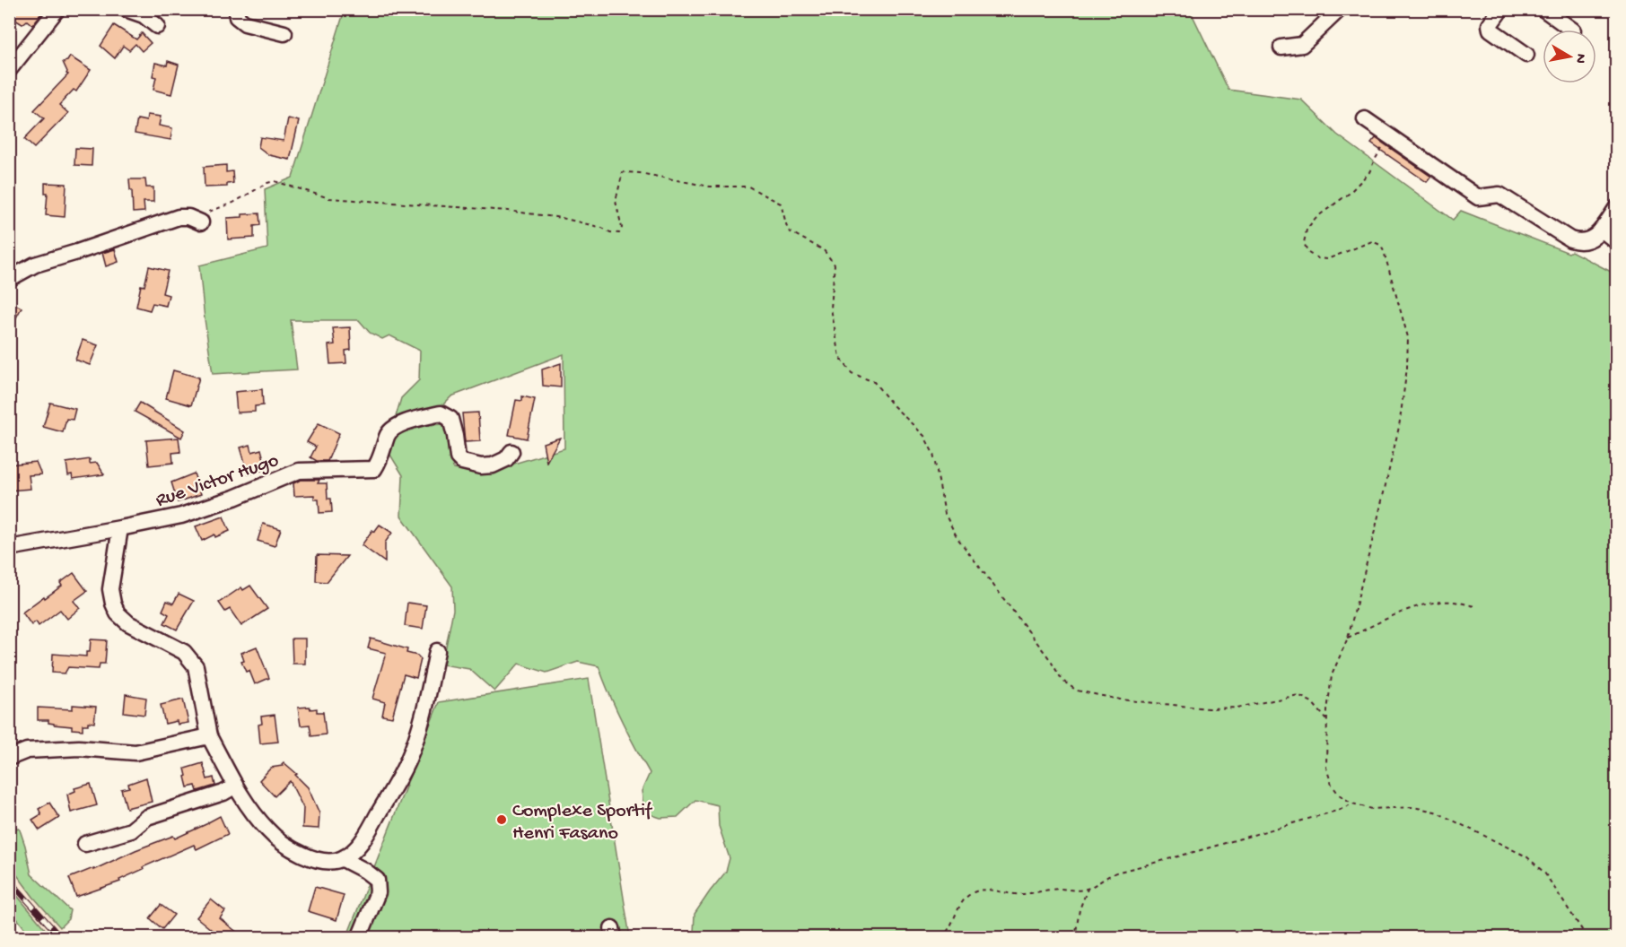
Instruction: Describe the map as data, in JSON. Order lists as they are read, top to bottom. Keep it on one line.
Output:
{"streets":{"street":["Rue Victor Hugo"]},"places":["Complexe Sportif Henri Fasano"],"north":"right"}
